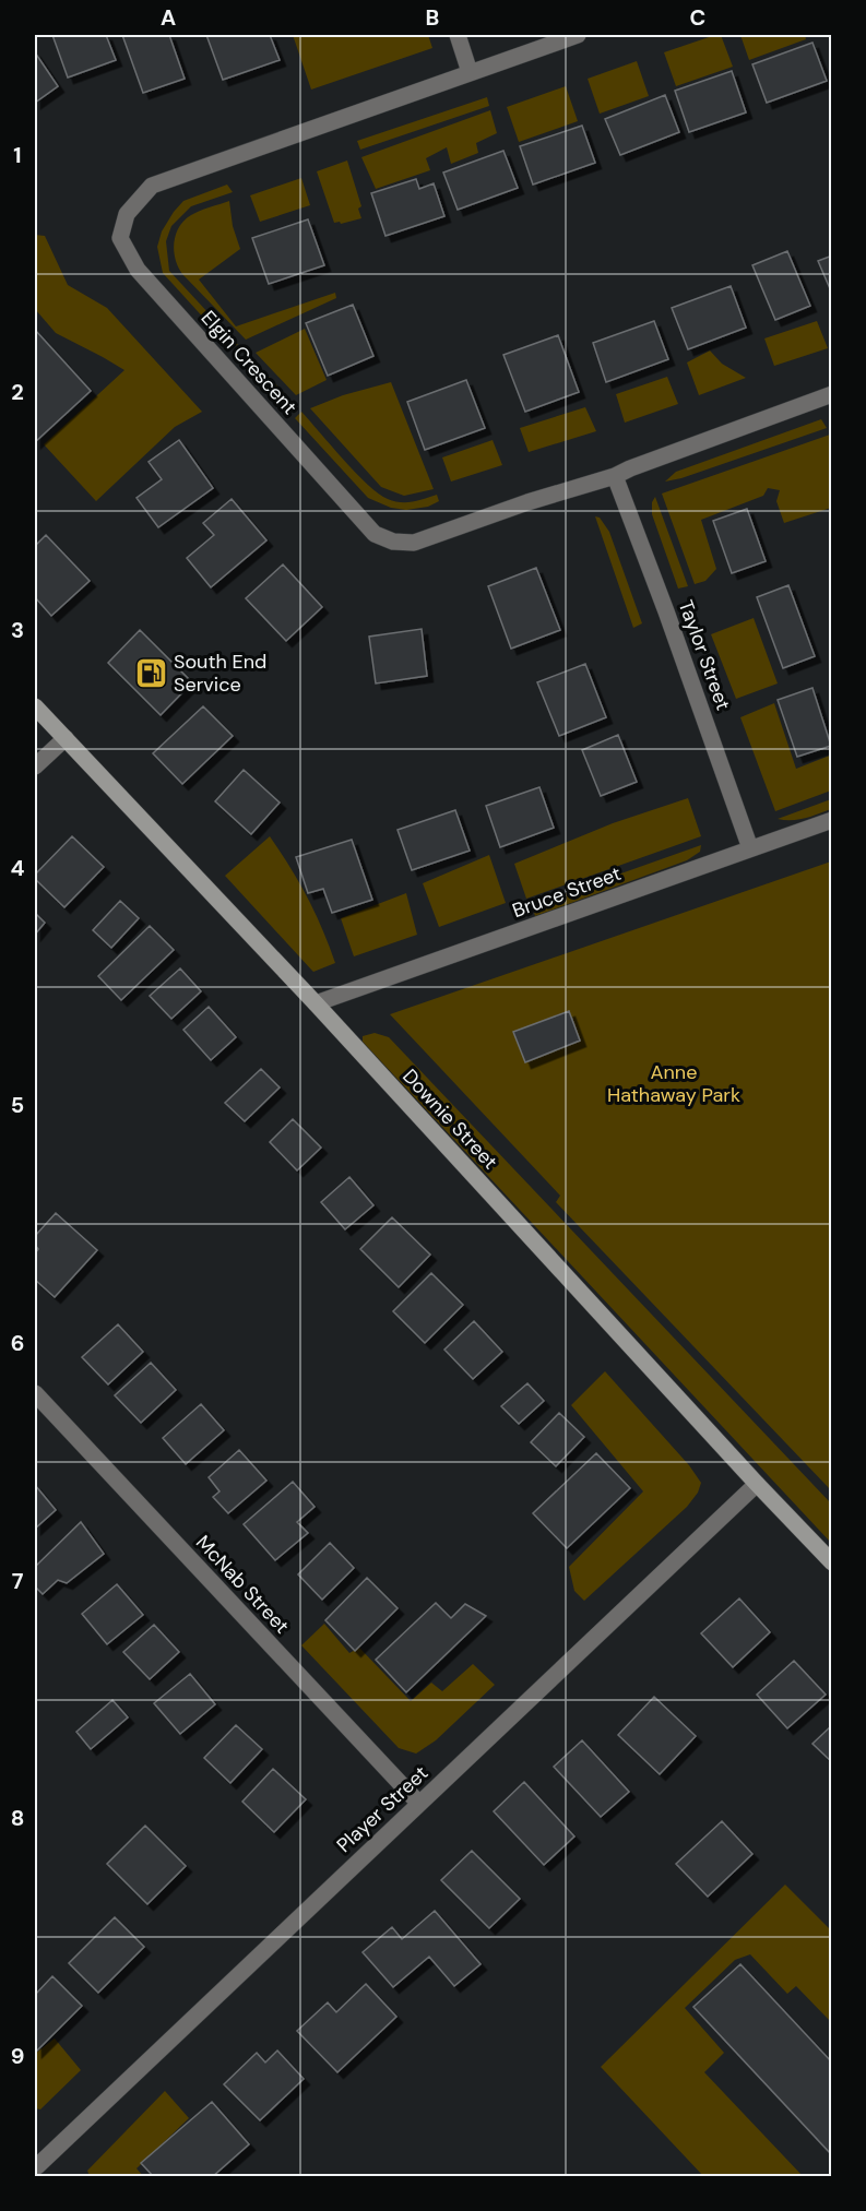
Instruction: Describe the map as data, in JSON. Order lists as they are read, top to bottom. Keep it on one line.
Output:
{"streets":{"main road":["Downie Street"],"street":["Elgin Crescent","Taylor Street","Bruce Street","McNab Street","Player Street"]},"crossings":[["Elgin Crescent","Taylor Street"],["Taylor Street","Bruce Street"],["Bruce Street","Downie Street"],["Downie Street","Player Street"],["McNab Street","Player Street"]],"parks":["Anne Hathaway Park"],"places":{"fuel station":["South End Service"]},"grid":{"columns":["A","B","C"],"rows":["1","2","3","4","5","6","7","8","9"]}}
